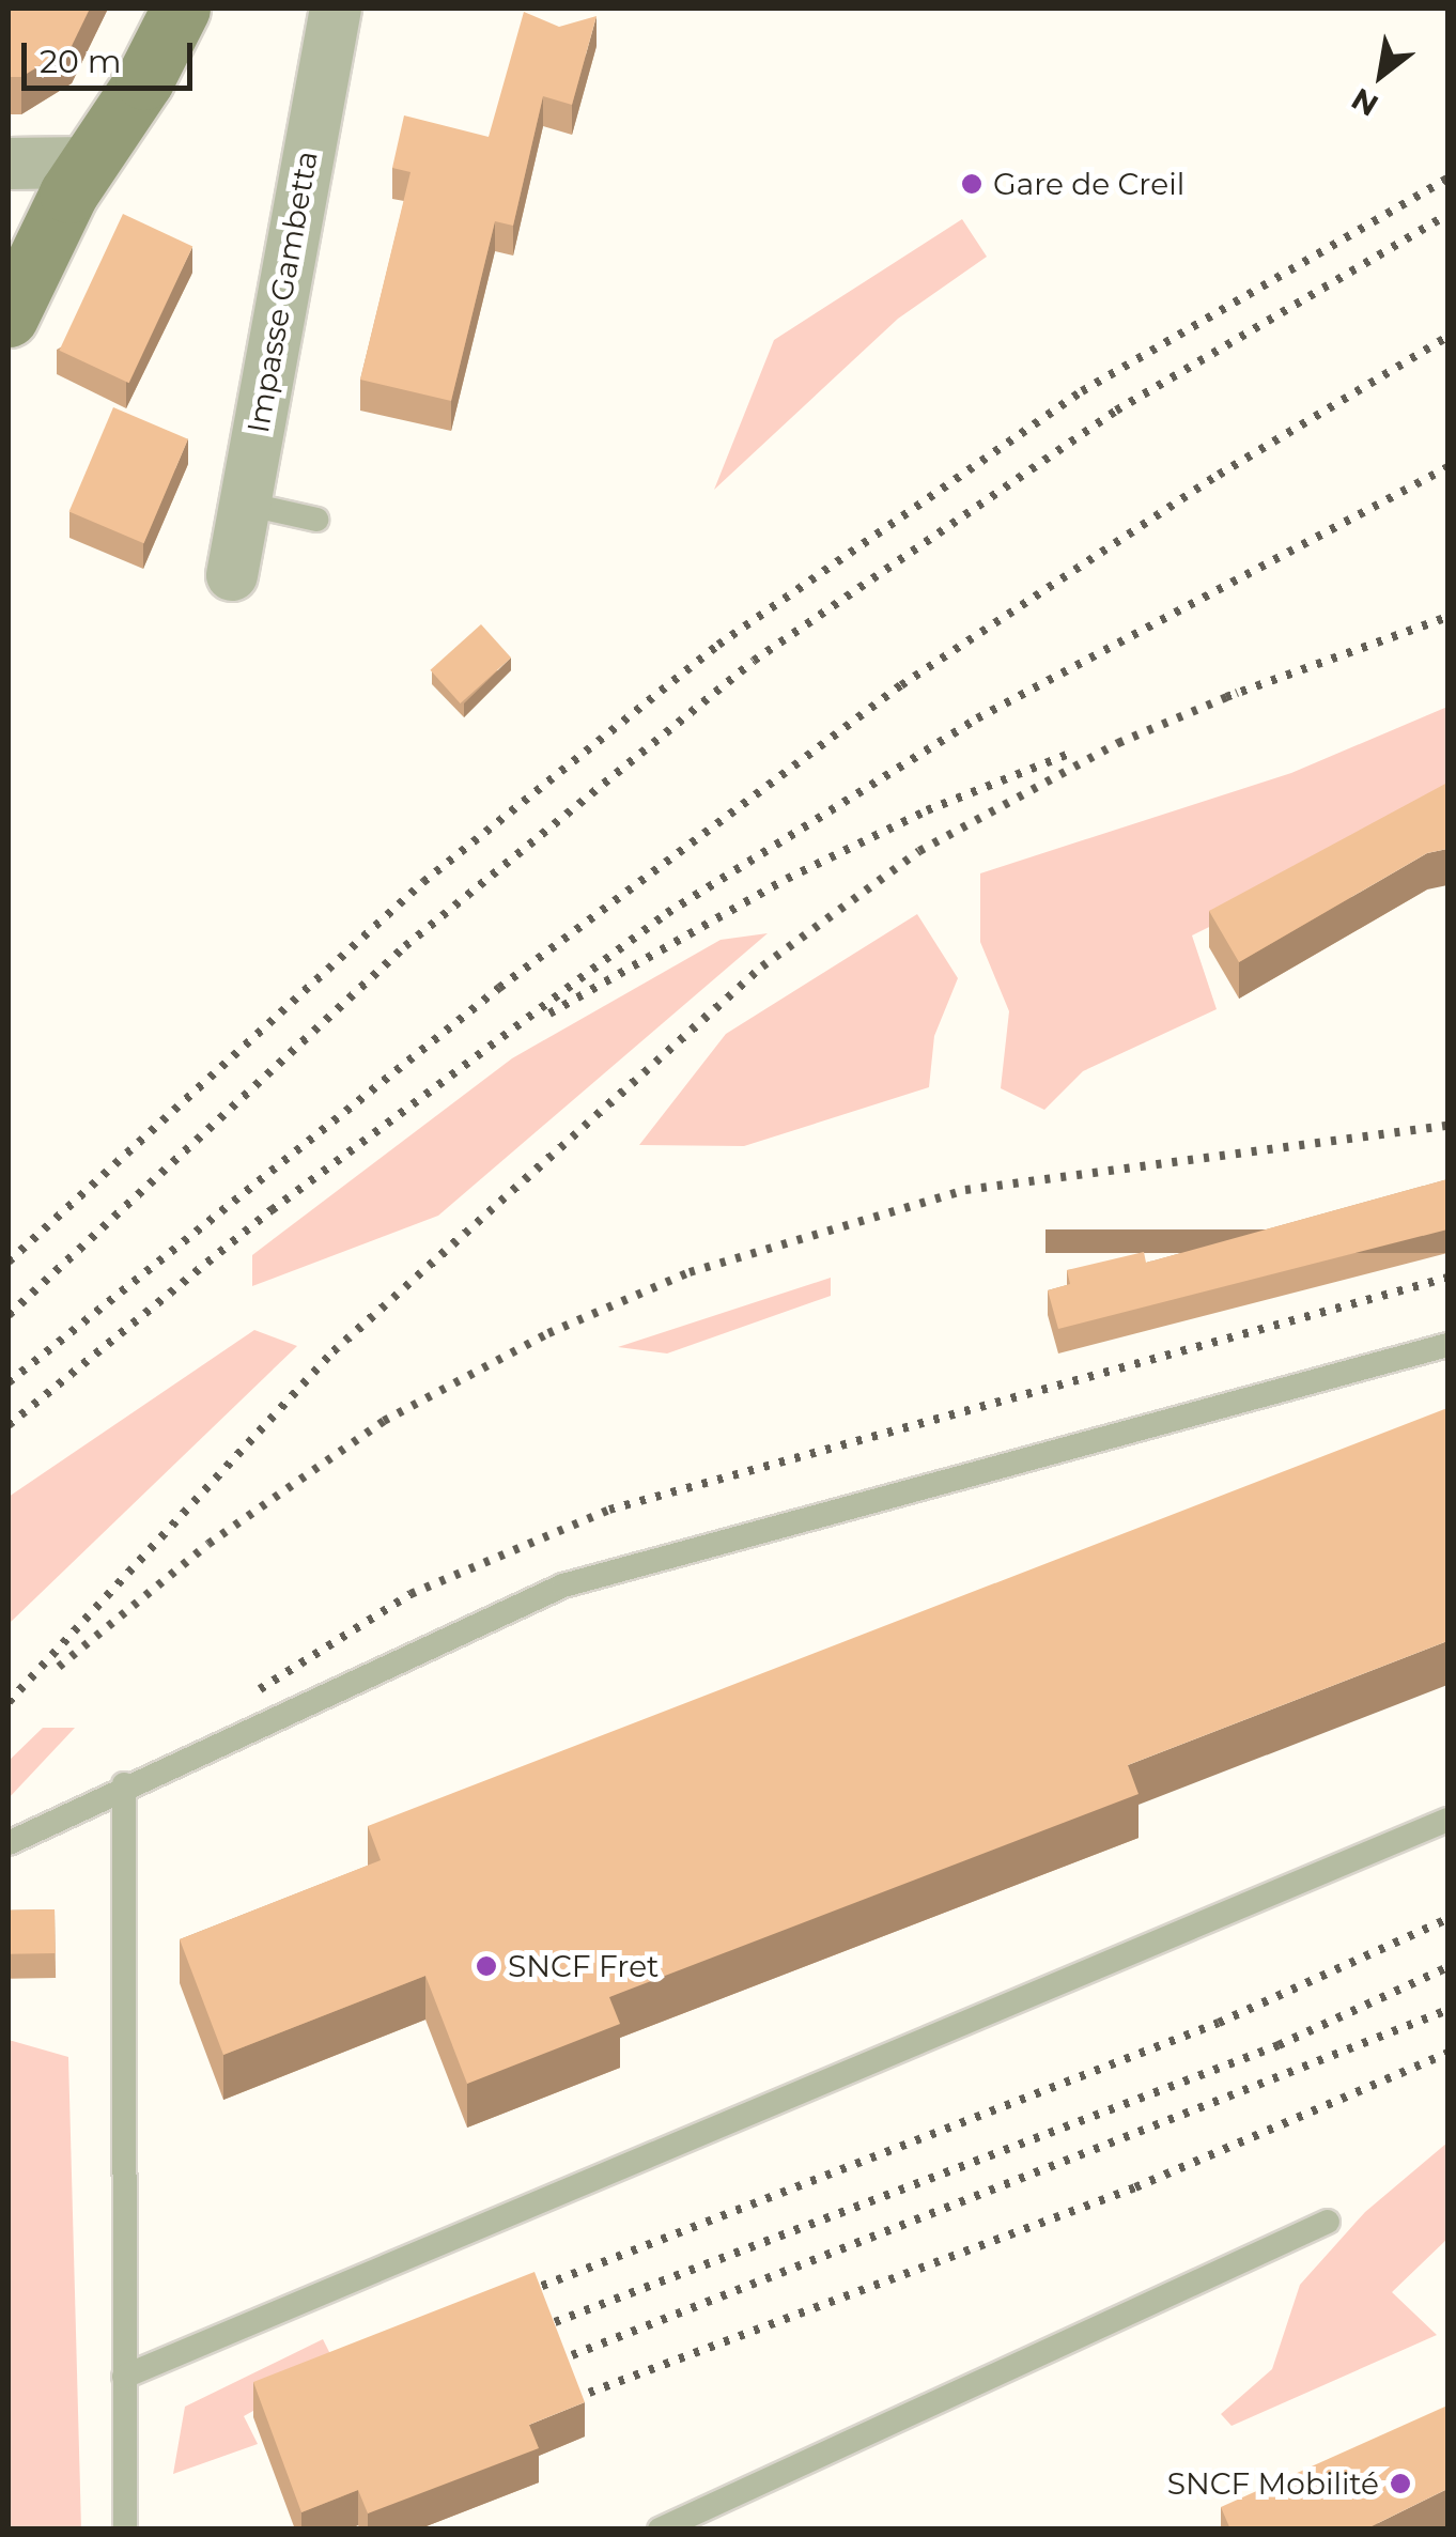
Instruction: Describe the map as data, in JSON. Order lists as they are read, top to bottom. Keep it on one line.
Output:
{"streets":{"street":["Impasse Gambetta"]},"places":["Gare de Creil","SNCF Fret","SNCF Mobilité"],"scale_bar":"20 m","north":"bottom left"}
